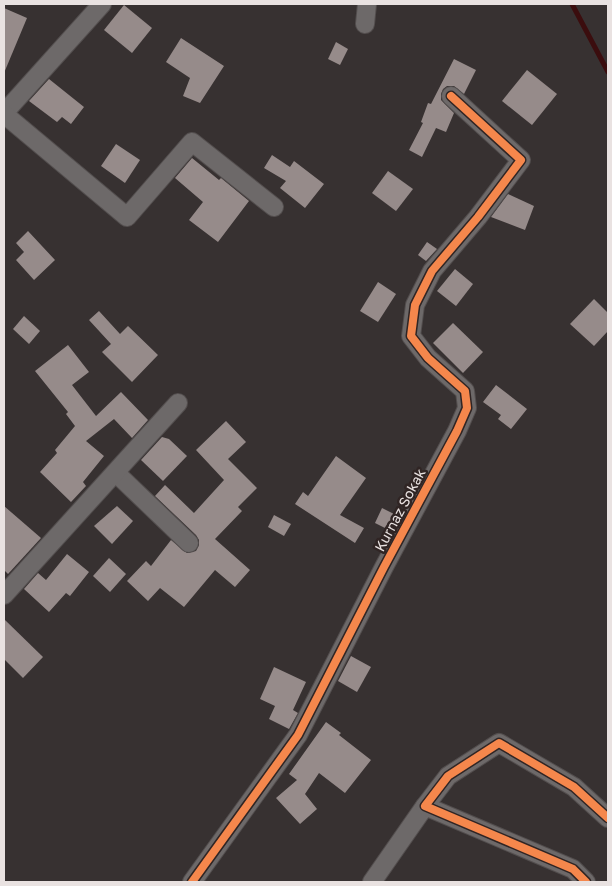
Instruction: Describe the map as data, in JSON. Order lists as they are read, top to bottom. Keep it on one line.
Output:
{"streets":{"street":["Kurnaz Sokak"]}}
